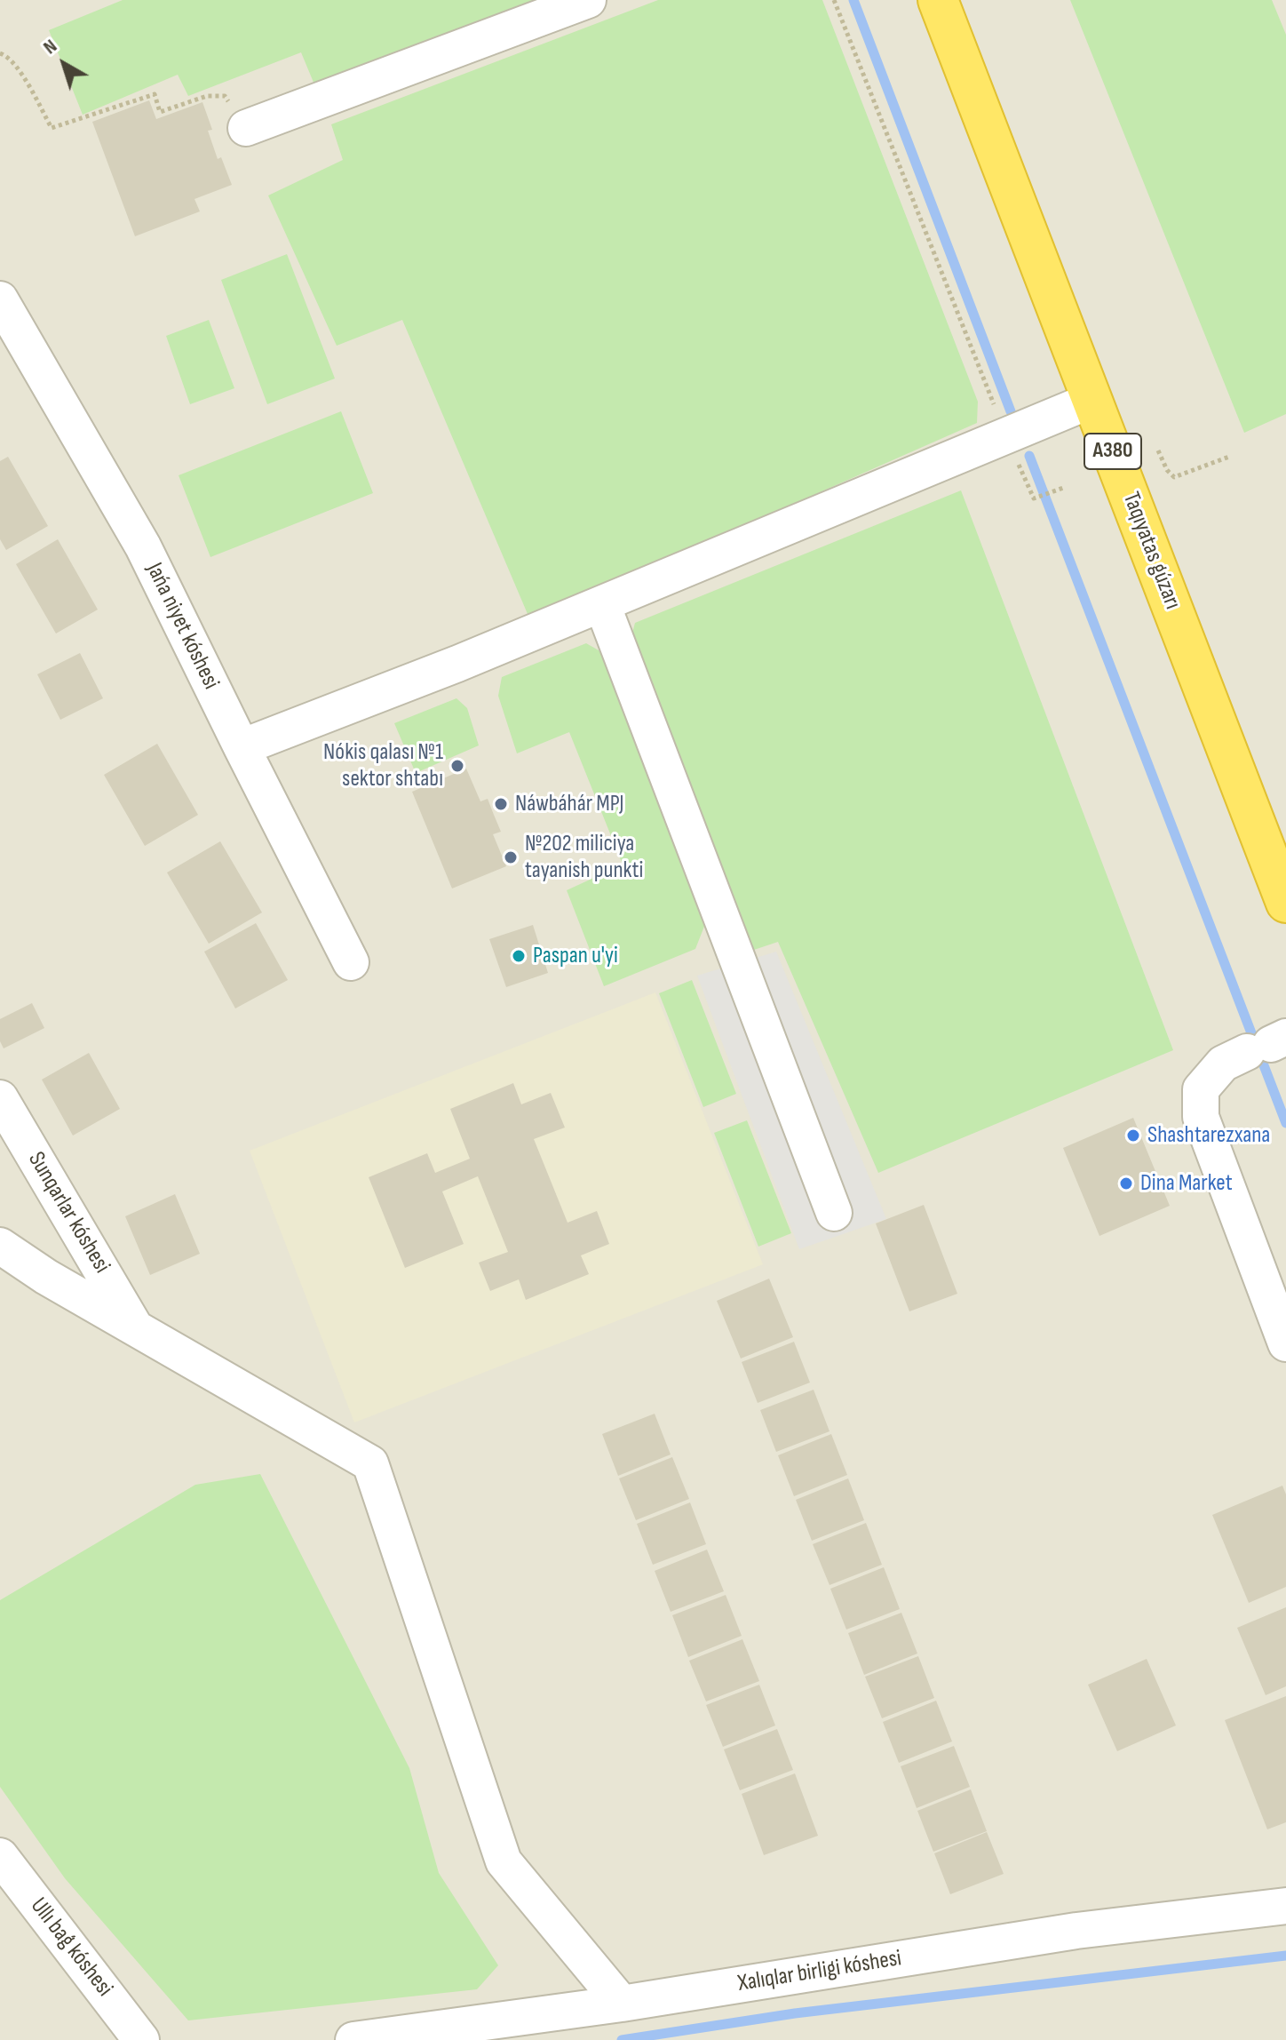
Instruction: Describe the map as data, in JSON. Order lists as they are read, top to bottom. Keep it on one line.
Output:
{"streets":{"highway":["A380","Taqıyatas gúzarı"],"street":["Jańa niyet kóshesi","Sunqarlar kóshesi","Ullı baǵ kóshesi","Xalıqlar birligi kóshesi"]},"places":["Nókis qalası №1 sektor shtabı","Náwbáhár MPJ","№202 miliciya tayanish punkti","Paspan u'yi","Shashtarezxana","Dina Market"],"north":"top left"}
